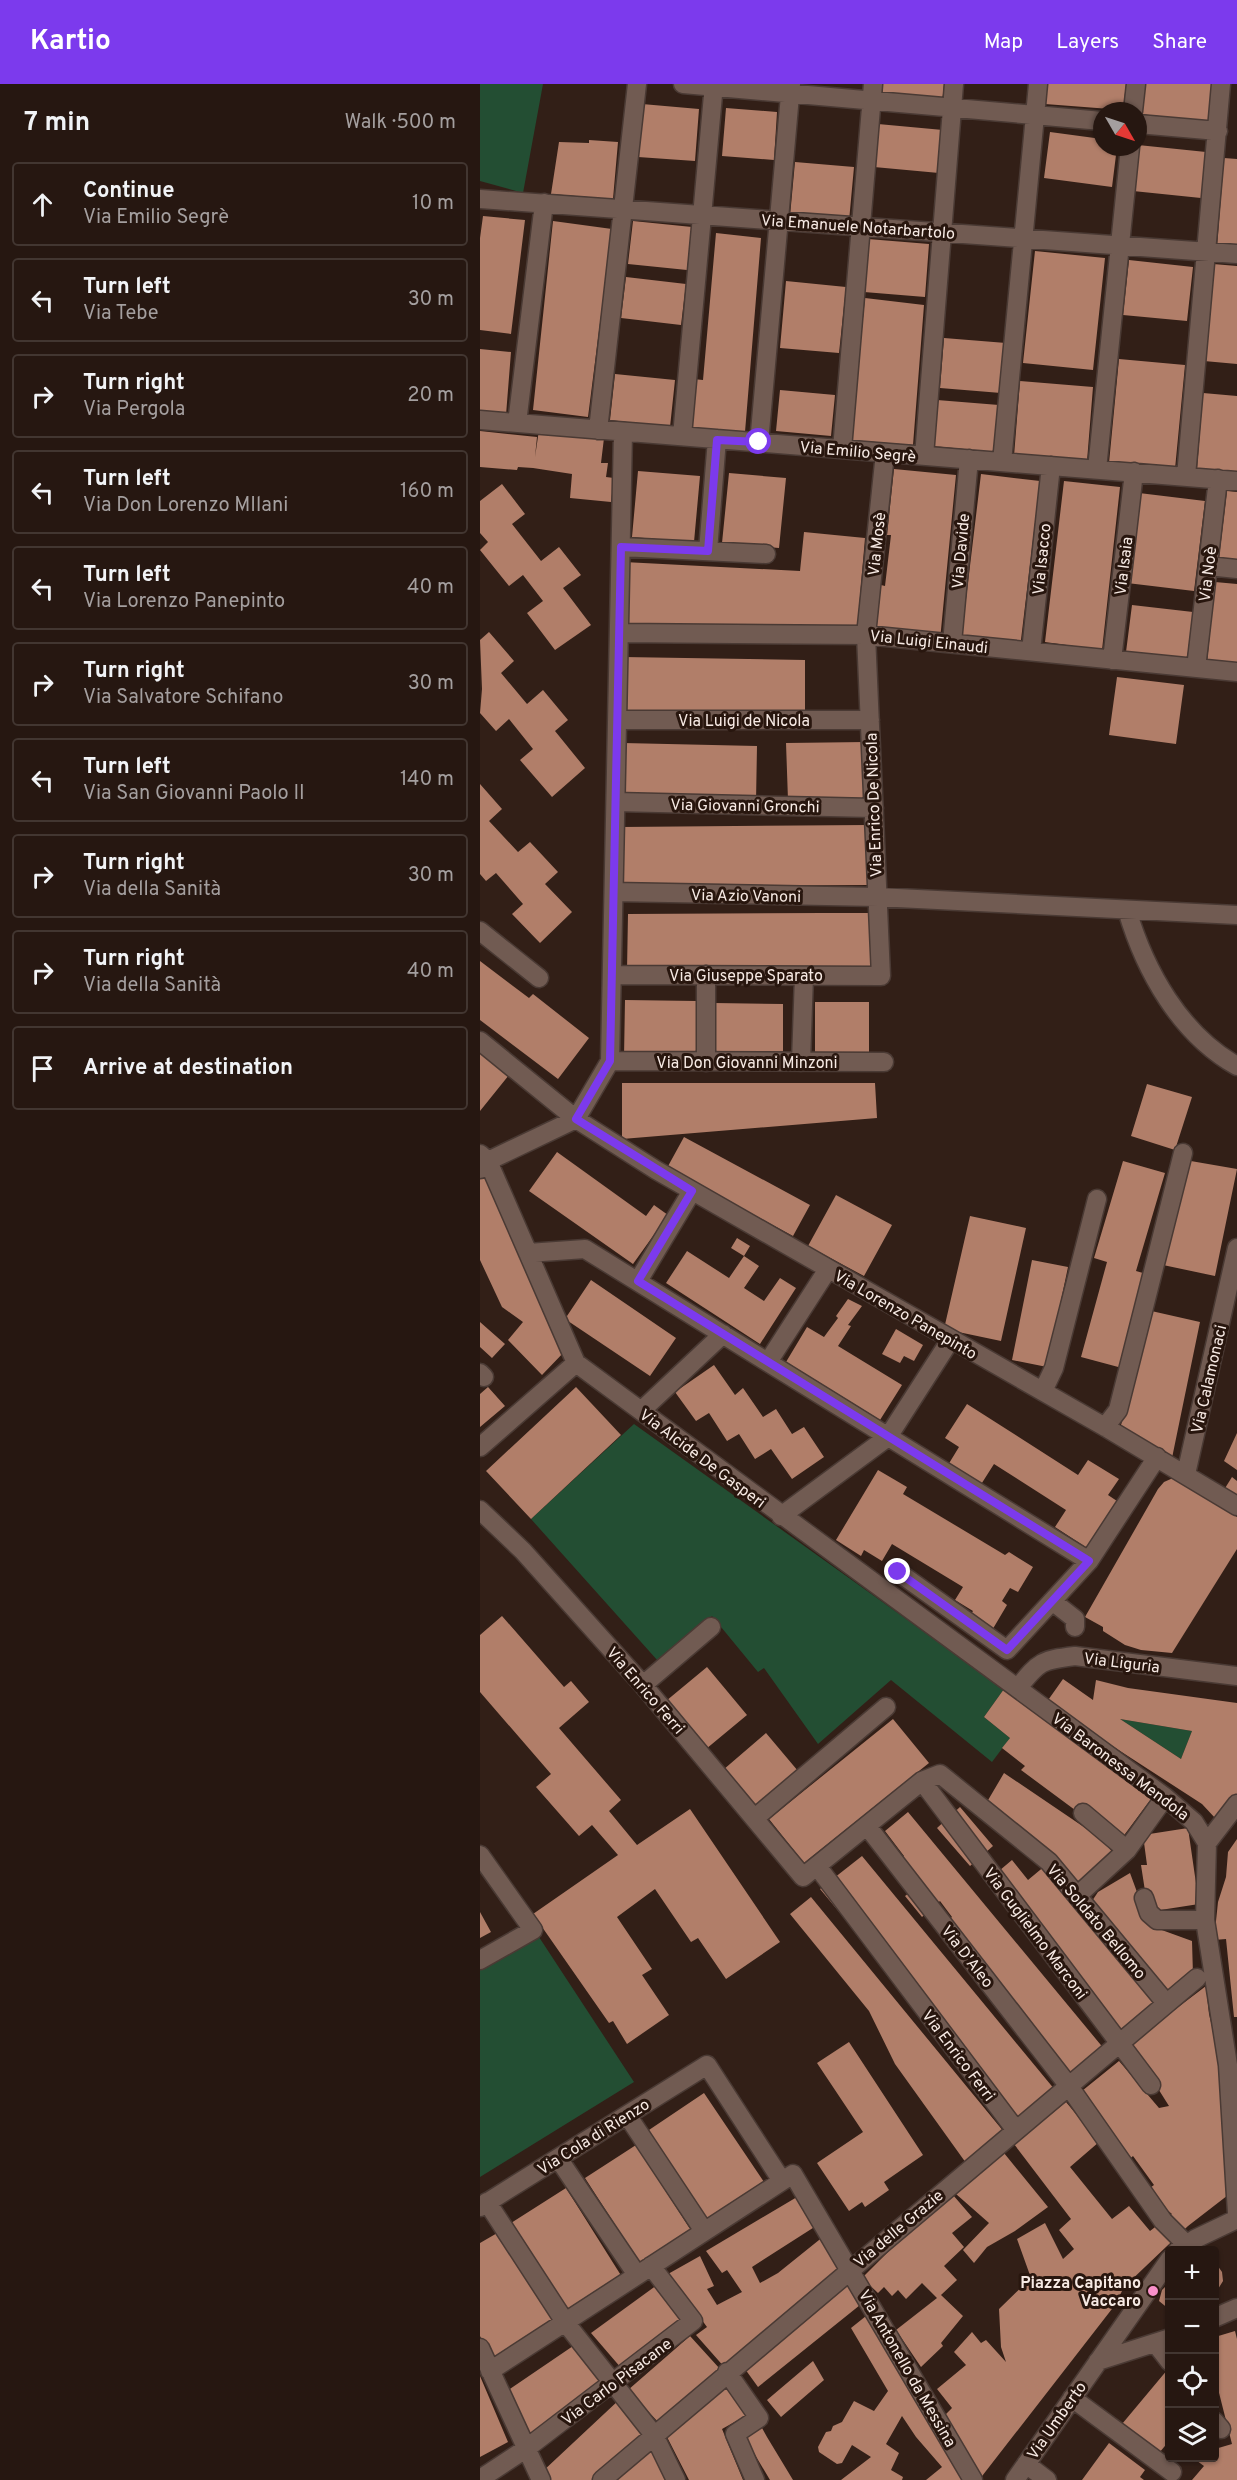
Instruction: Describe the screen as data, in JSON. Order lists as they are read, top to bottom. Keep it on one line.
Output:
{"streets":{"street":["Via Emanuele Notarbartolo","Via Emilio Segrè","Via Mosè","Via Davide","Via Isacco","Via Isaia","Via Noè","Via Luigi Einaudi","Via Luigi de Nicola","Via Giovanni Gronchi","Via Enrico De Nicola","Via Azio Vanoni","Via Giuseppe Sparato","Via Don Giovanni Minzoni","Via Lorenzo Panepinto","Via Calamonaci","Via Alcide De Gasperi","Via Liguria","Via Enrico Ferri","Via Baronessa Mendola","Via Soldato Bellomo","Via Guglielmo Marconi","Via D'Aleo","Via Cola di Rienzo","Via delle Grazie","Via Antonello da Messina","Via Carlo Pisacane","Via Umberto"]},"crossings":[["Via Emilio Segrè","Via Mosè"],["Via Emilio Segrè","Via Davide"],["Via Emilio Segrè","Via Isacco"],["Via Emilio Segrè","Via Isaia"],["Via Emilio Segrè","Via Noè"],["Via Mosè","Via Luigi Einaudi"],["Via Mosè","Via Enrico De Nicola"],["Via Davide","Via Luigi Einaudi"],["Via Isacco","Via Luigi Einaudi"],["Via Isaia","Via Luigi Einaudi"],["Via Noè","Via Luigi Einaudi"],["Via Luigi Einaudi","Via Enrico De Nicola"],["Via Luigi de Nicola","Via Enrico De Nicola"],["Via Giovanni Gronchi","Via Enrico De Nicola"],["Via Enrico De Nicola","Via Azio Vanoni"],["Via Enrico De Nicola","Via Giuseppe Sparato"],["Via Lorenzo Panepinto","Via Calamonaci"],["Via Alcide De Gasperi","Via Liguria"],["Via Alcide De Gasperi","Via Baronessa Mendola"],["Via Liguria","Via Baronessa Mendola"],["Via Enrico Ferri","Via delle Grazie"],["Via Soldato Bellomo","Via Guglielmo Marconi"],["Via Soldato Bellomo","Via delle Grazie"],["Via Guglielmo Marconi","Via delle Grazie"],["Via D'Aleo","Via delle Grazie"],["Via Cola di Rienzo","Via Antonello da Messina"],["Via delle Grazie","Via Antonello da Messina"]],"places":["Piazza Capitano Vaccaro"],"north":"bottom right","page":{"header":"Kartio","nav":["Map","Layers","Share"],"heading":["7 min","Walk · 500 m"],"list":[["Continue","Via Emilio Segrè","10 m"],["Turn left","Via Tebe","30 m"],["Turn right","Via Pergola","20 m"],["Turn left","Via Don Lorenzo MIlani","160 m"],["Turn left","Via Lorenzo Panepinto","40 m"],["Turn right","Via Salvatore Schifano","30 m"],["Turn left","Via San Giovanni Paolo II","140 m"],["Turn right","Via della Sanità","30 m"],["Turn right","Via della Sanità","40 m"],"Arrive at destination"],"map_buttons":["+","−"]}}
